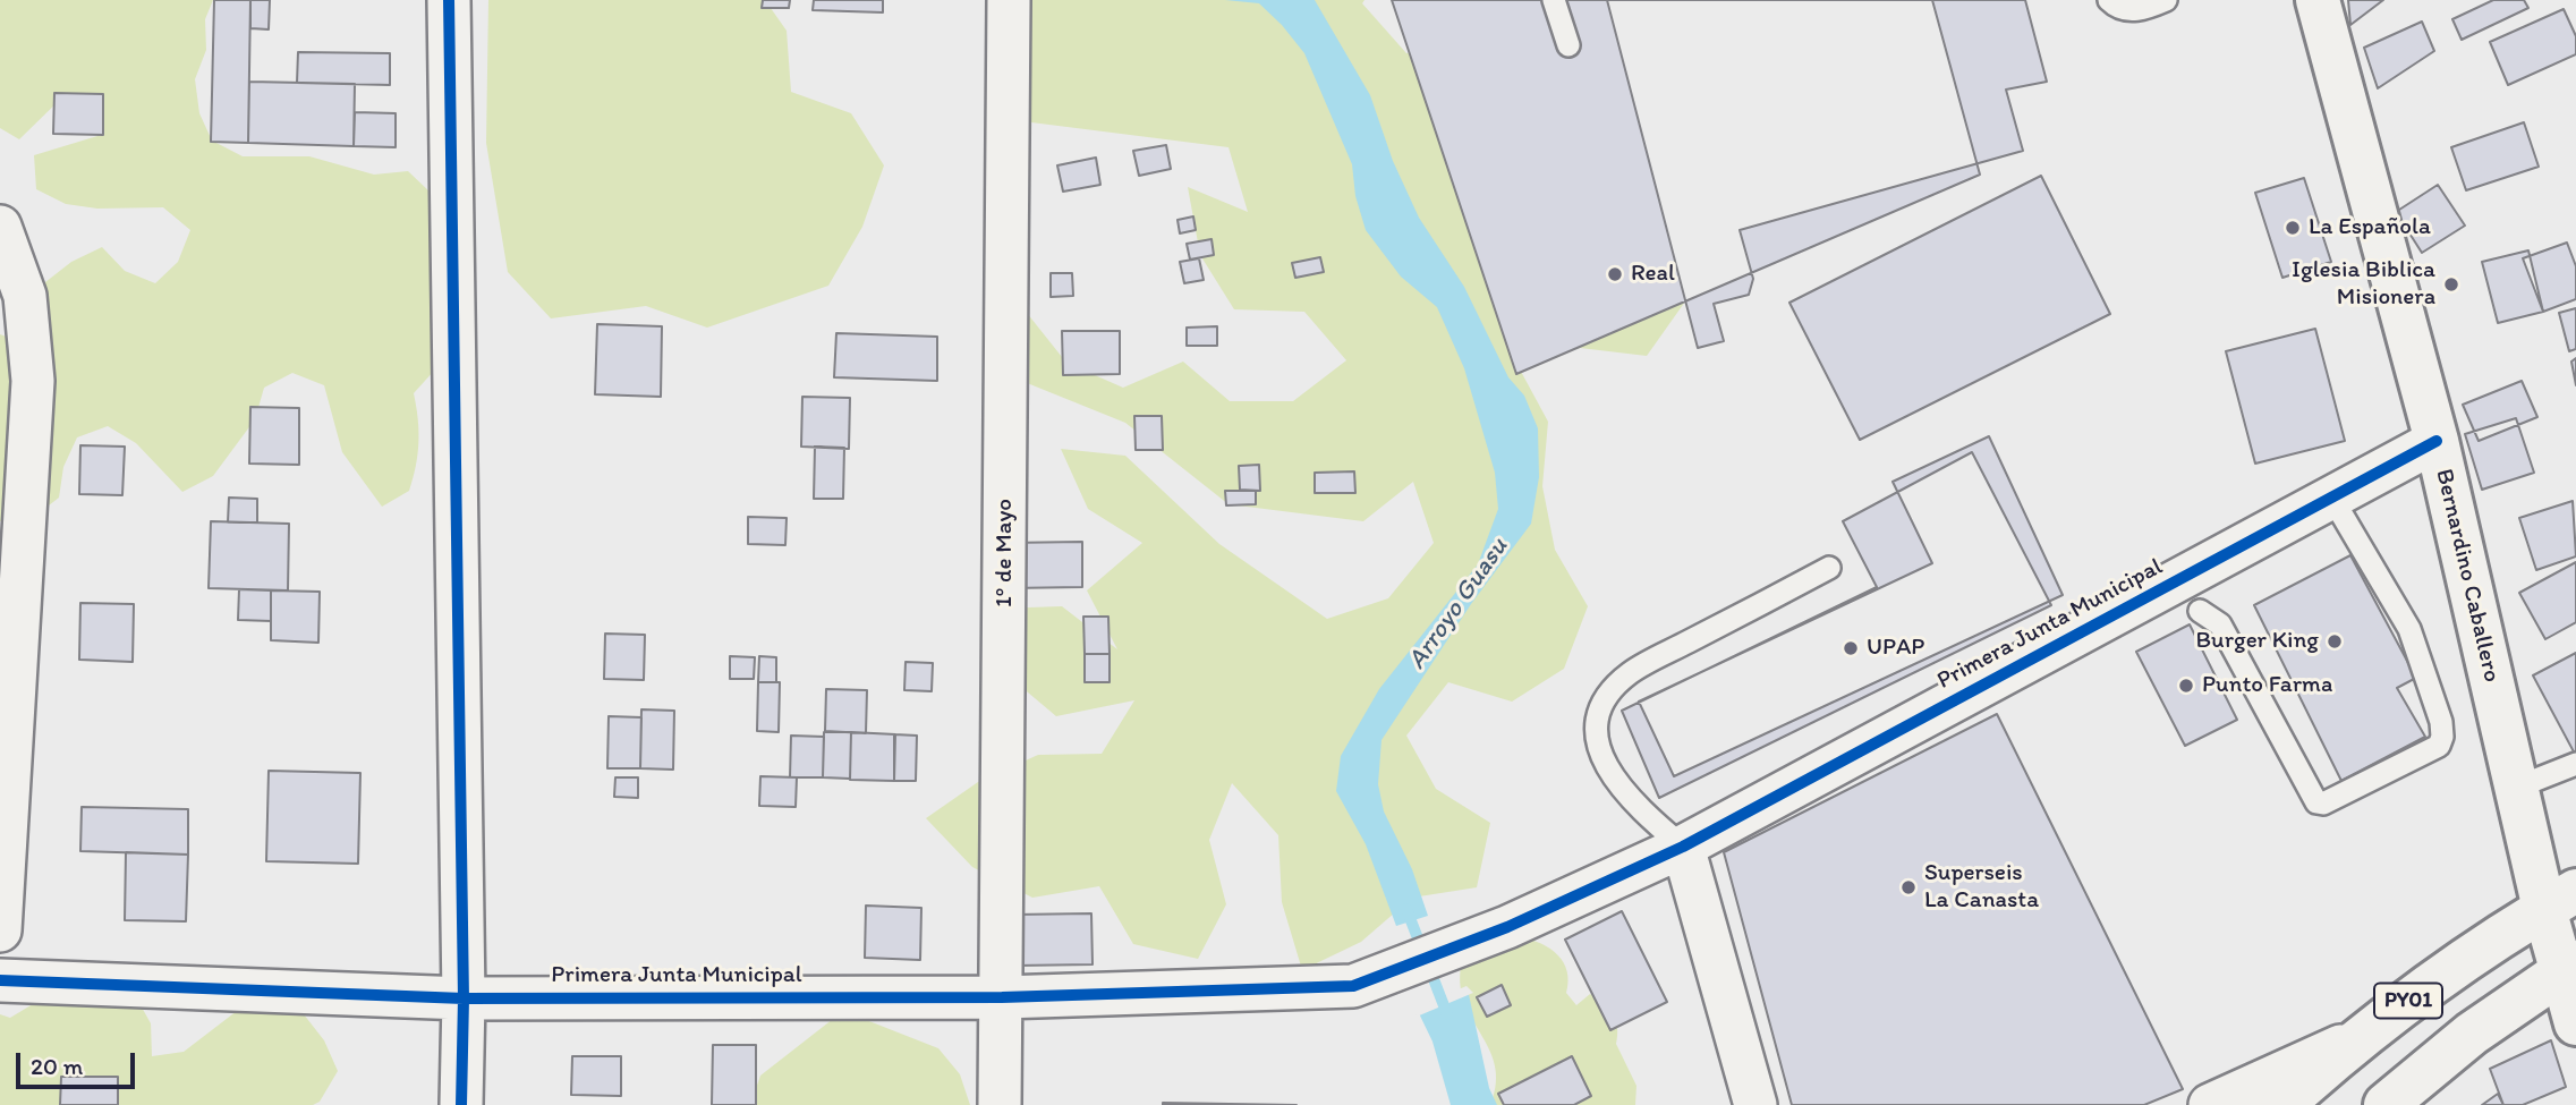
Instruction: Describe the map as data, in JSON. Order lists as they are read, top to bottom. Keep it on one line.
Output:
{"streets":{"main road":["Bernardino Caballero","PY01"],"street":["1º de Mayo","Primera Junta Municipal"]},"crossings":[["1º de Mayo","Primera Junta Municipal"],["Bernardino Caballero","Primera Junta Municipal"],["Bernardino Caballero","PY01"]],"water":["Arroyo Guasu"],"places":["La Española","Real","Iglesia Biblica Misionera","Burger King","UPAP","Punto Farma","Superseis La Canasta"],"scale_bar":"20 m"}
